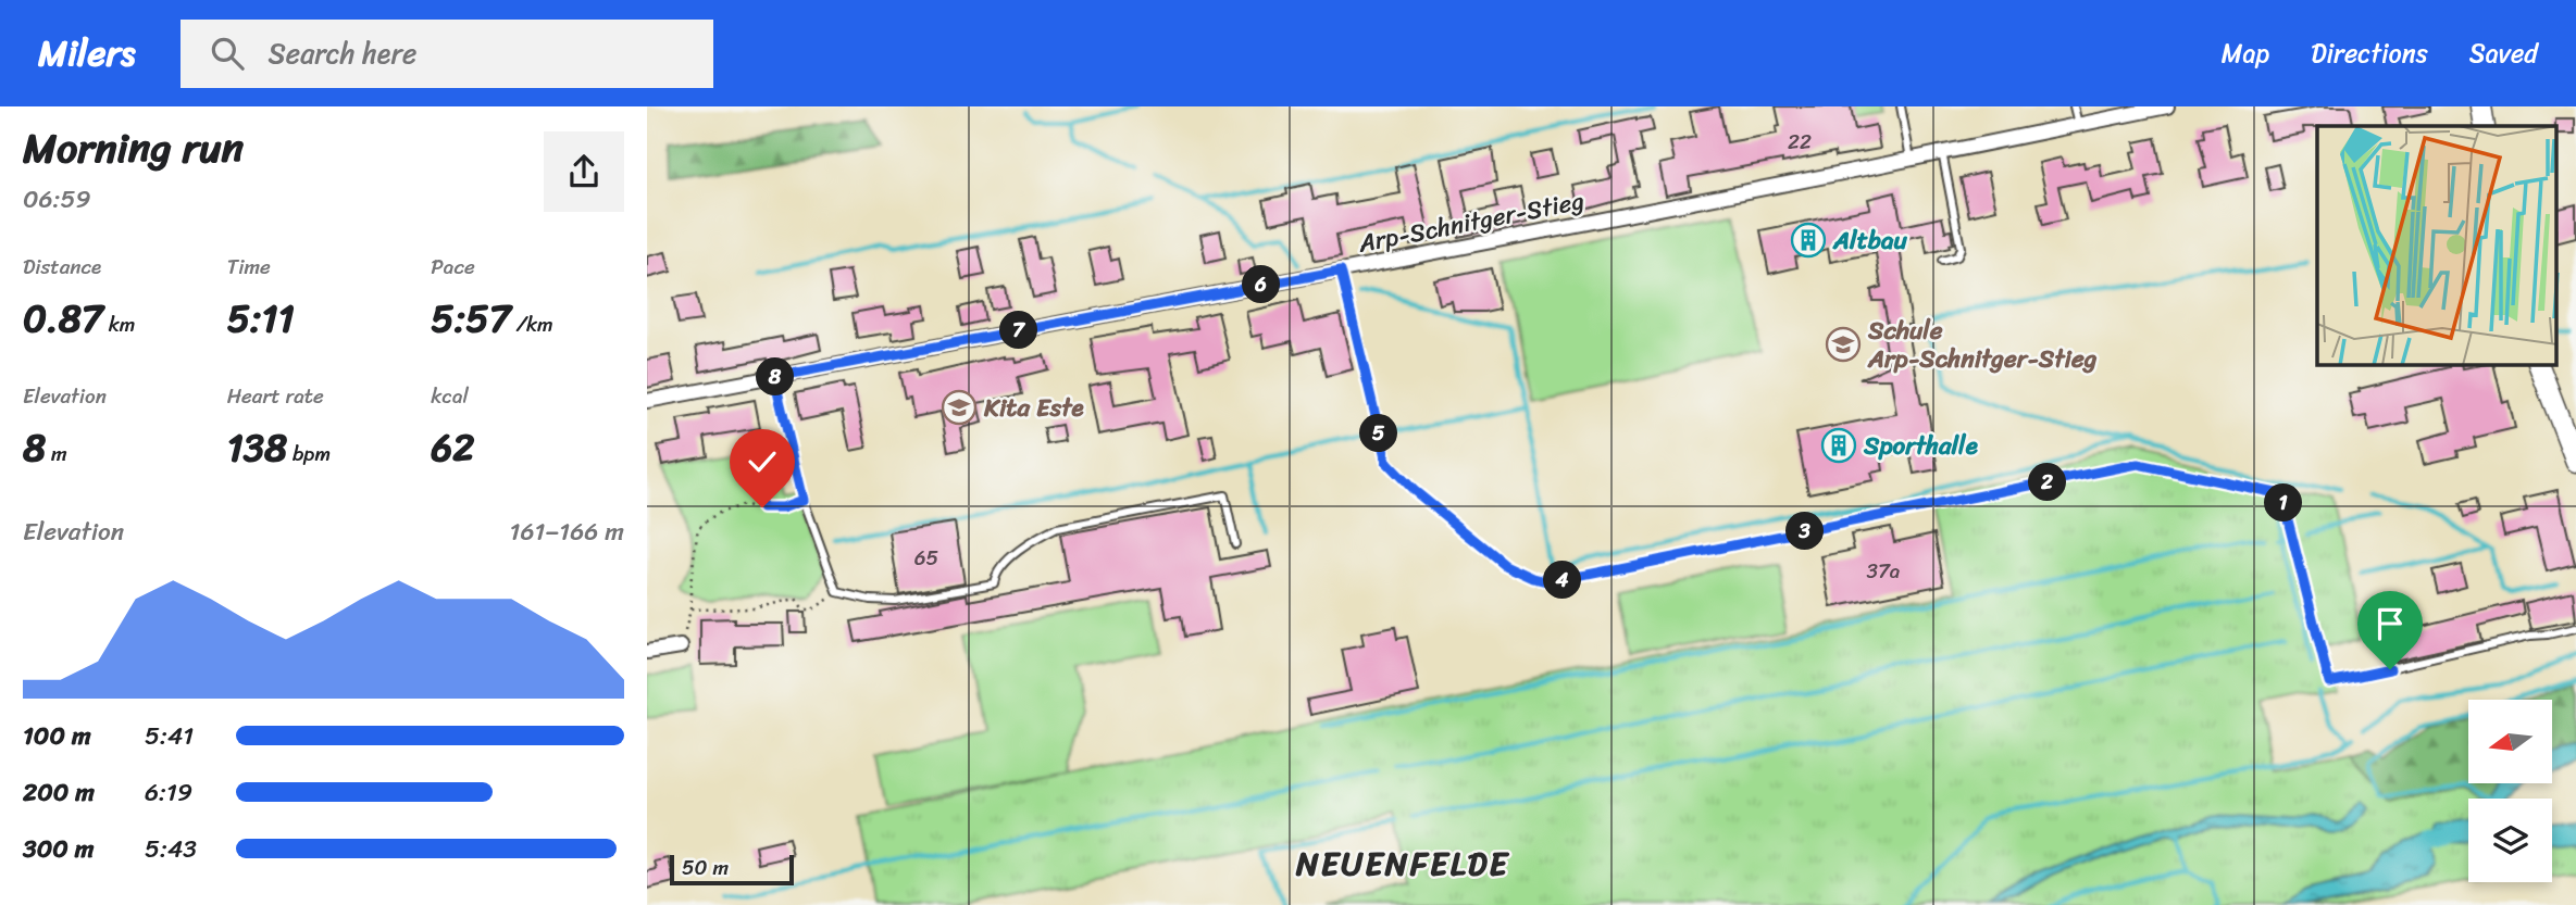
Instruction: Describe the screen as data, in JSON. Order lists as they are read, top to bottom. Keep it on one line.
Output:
{"streets":{"street":["Arp-Schnitger-Stieg"]},"districts":["NEUENFELDE"],"places":{"building":["Altbau","Sporthalle"],"school or university":["Schule Arp-Schnitger-Stieg","Kita Este"]},"house_numbers":["22","65","37a"],"scale_bar":"50 m","north":"left","page":{"header":"Milers","search":"Search here","nav":["Map","Directions","Saved"],"heading":["Morning run","06:59"],"stats":[["Distance","0.87 km"],["Time","5:11"],["Pace","5:57 /km"],["Elevation","8 m"],["Heart rate","138 bpm"],["kcal","62"]],"pins":["6","7","8","5","2","1","3","4"],"chart":["Elevation","161–166 m"],"list":[{"name":"100 m","note":"5:41"},{"name":"200 m","note":"6:19"},{"name":"300 m","note":"5:43"}],"scale":"50 m"}}
